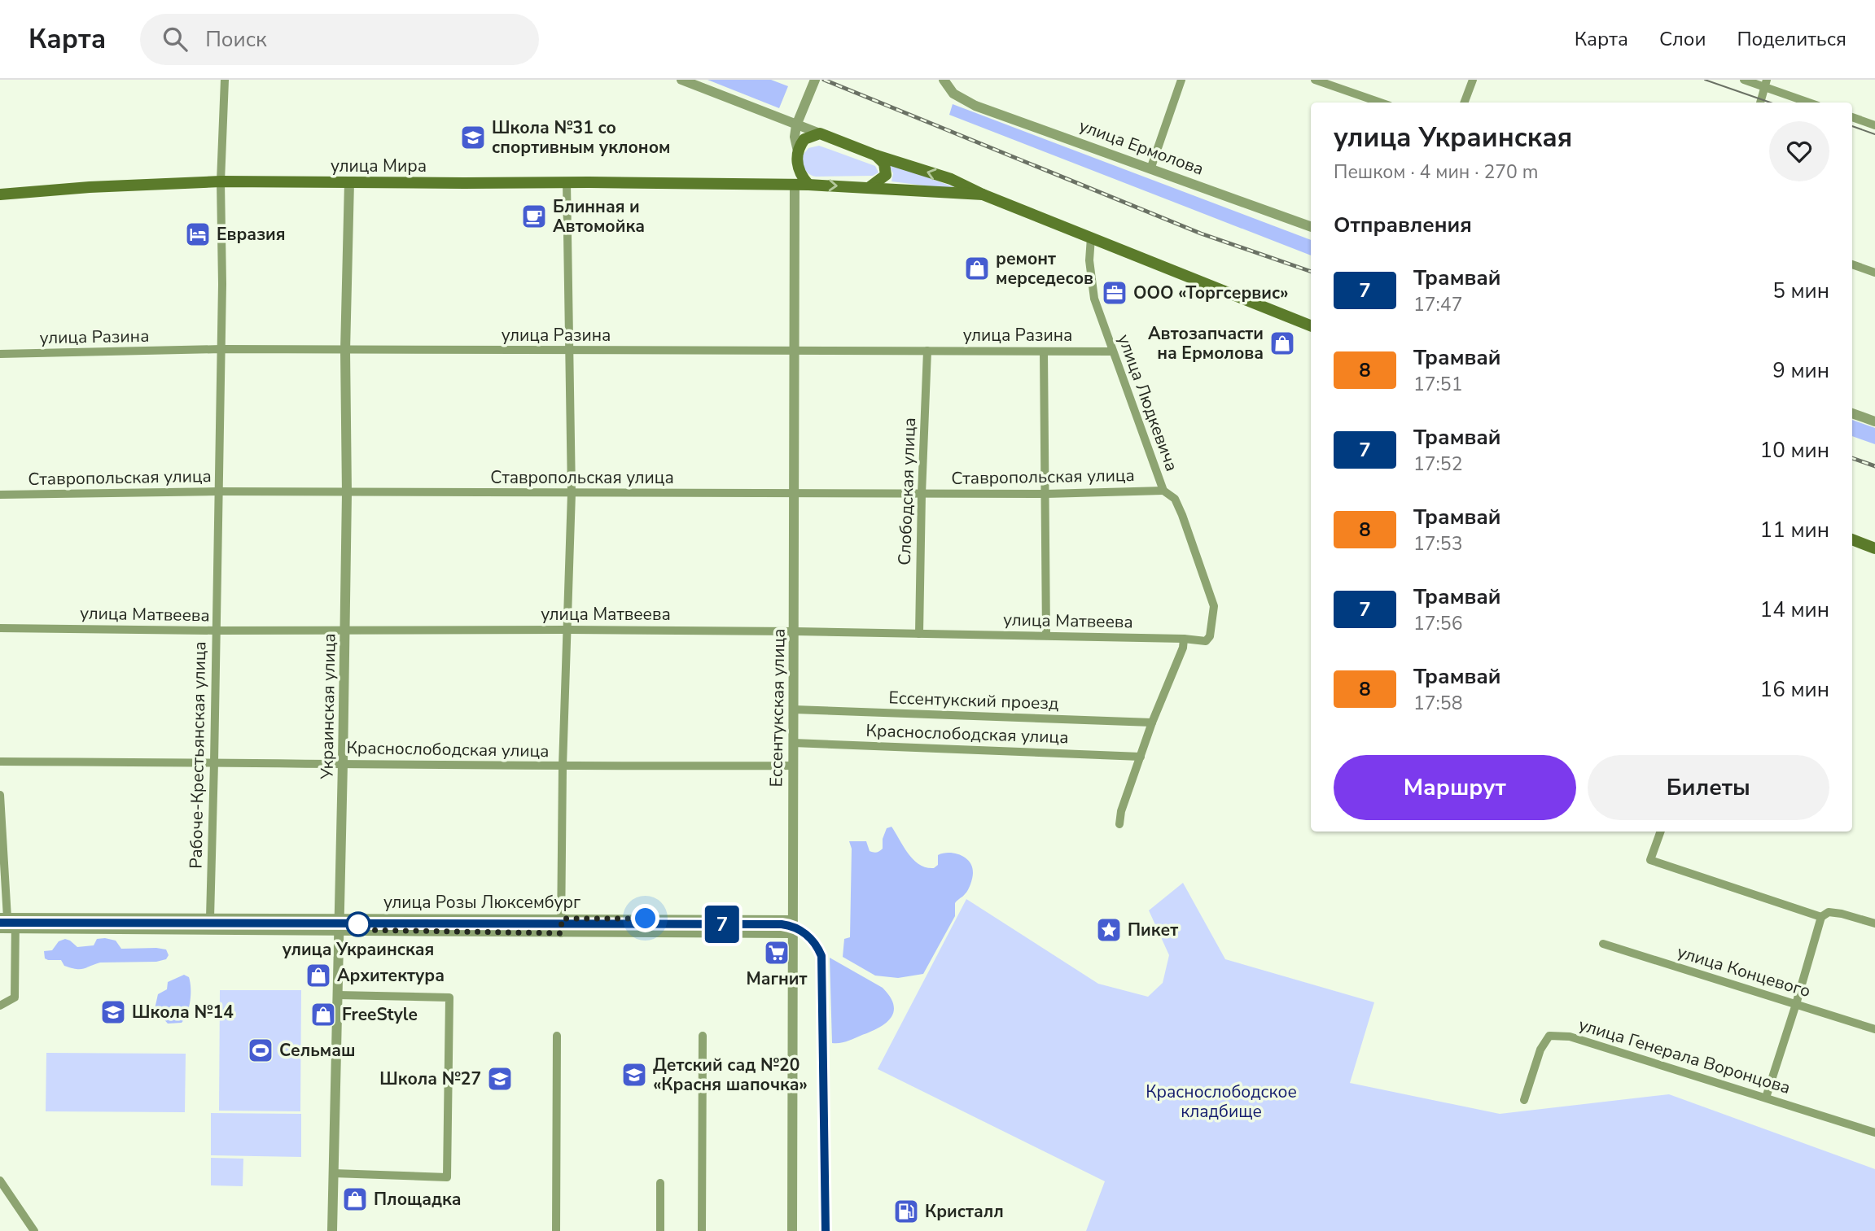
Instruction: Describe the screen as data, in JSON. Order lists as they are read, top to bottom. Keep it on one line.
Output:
{"streets":{"main road":["улица Мира"],"street":["улица Ермолова","улица Разина","улица Людкевича","Ставропольская улица","Слободская улица","улица Матвеева","Ессентукский проезд","Украинская улица","Ессентукская улица","Краснослободская улица","Рабоче-Крестьянская улица","улица Розы Люксембург","улица Концевого","улица Генерала Воронцова"]},"crossings":[["улица Мира","Украинская улица"],["улица Мира","Ессентукская улица"],["улица Мира","Рабоче-Крестьянская улица"],["улица Разина","улица Людкевича"],["улица Разина","Слободская улица"],["улица Разина","Украинская улица"],["улица Разина","Ессентукская улица"],["улица Разина","Рабоче-Крестьянская улица"],["улица Людкевича","Ставропольская улица"],["улица Людкевича","улица Матвеева"],["Ставропольская улица","Слободская улица"],["Ставропольская улица","Украинская улица"],["Ставропольская улица","Ессентукская улица"],["Ставропольская улица","Рабоче-Крестьянская улица"],["Слободская улица","улица Матвеева"],["улица Матвеева","Украинская улица"],["улица Матвеева","Ессентукская улица"],["улица Матвеева","Рабоче-Крестьянская улица"],["Ессентукский проезд","Ессентукская улица"],["Украинская улица","Краснослободская улица"],["Украинская улица","улица Розы Люксембург"],["Ессентукская улица","Краснослободская улица"],["Ессентукская улица","улица Розы Люксембург"],["Краснослободская улица","Рабоче-Крестьянская улица"],["Рабоче-Крестьянская улица","улица Розы Люксембург"]],"parks":["Краснослободское кладбище"],"places":{"school or university":["Школа №31 со спортивным уклоном","Школа №14","Детский сад №20 «Красня шапочка»","Школа №27"],"cafe":["Блинная и Автомойка"],"hotel":["Евразия"],"shop":["ремонт мерседесов","Автозапчасти на Ермолова","Архитектура","FreeStyle","Площадка"],"office":["ООО «Торгсервис»"],"other":["улица Украинская"],"place":["Пикет"],"supermarket":["Магнит"],"sports":["Сельмаш"],"fuel station":["Кристалл"]},"lines":["tram line 7"],"page":{"header":"Карта","search":"Поиск","nav":["Карта","Слои","Поделиться"],"on_map":"7","heading":[["улица Украинская","Пешком · 4 мин · 270 m"],"Отправления"],"list":[{"mark":"7","name":"Трамвай","note":"17:47","value":"5 мин"},{"mark":"8","name":"Трамвай","note":"17:51","value":"9 мин"},{"mark":"7","name":"Трамвай","note":"17:52","value":"10 мин"},{"mark":"8","name":"Трамвай","note":"17:53","value":"11 мин"},{"mark":"7","name":"Трамвай","note":"17:56","value":"14 мин"},{"mark":"8","name":"Трамвай","note":"17:58","value":"16 мин"}],"buttons":["Маршрут","Билеты"]}}
